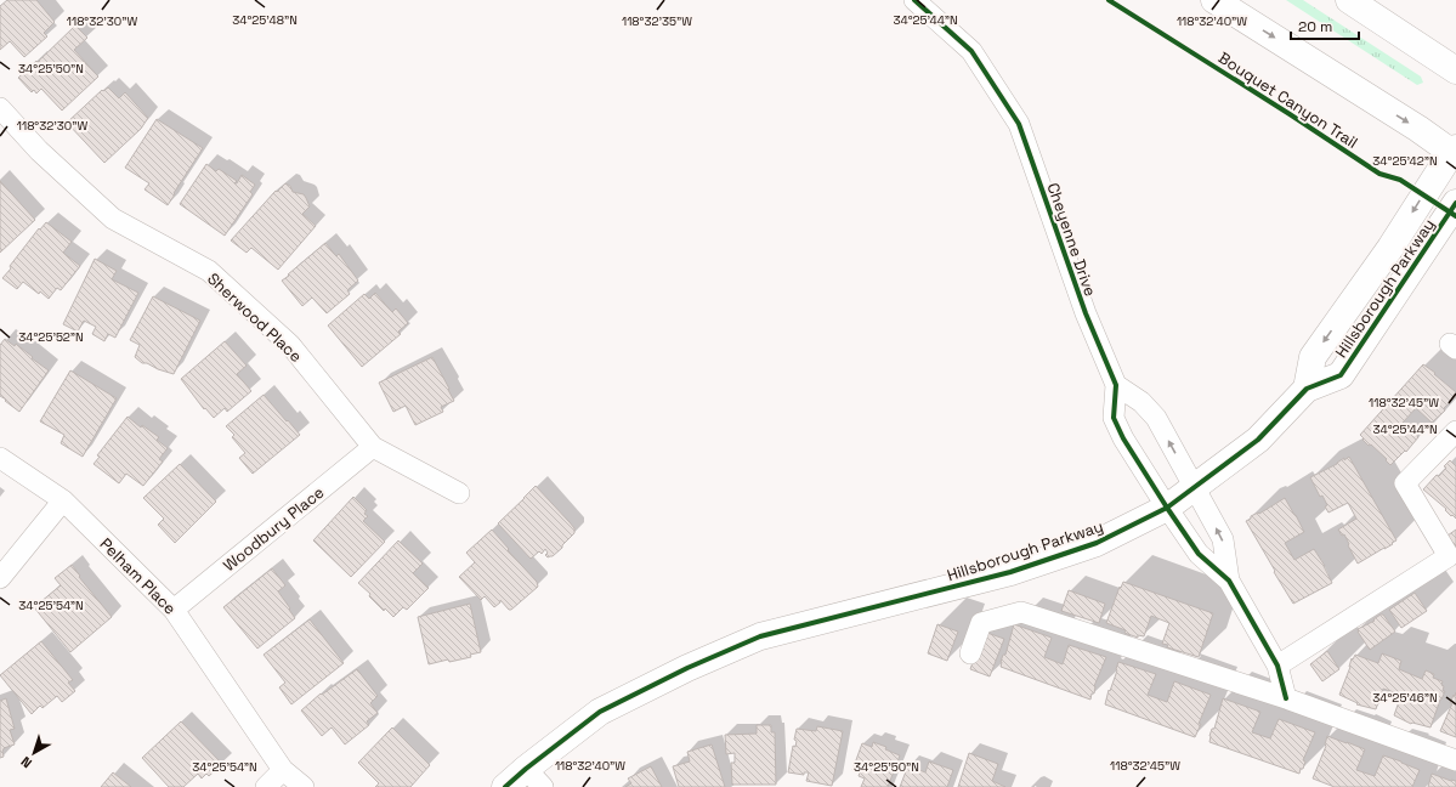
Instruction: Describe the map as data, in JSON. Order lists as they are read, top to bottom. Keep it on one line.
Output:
{"streets":{"street":["Cheyenne Drive","Hillsborough Parkway","Sherwood Place","Woodbury Place","Pelham Place"],"cycle path":["Bouquet Canyon Trail"]},"crossings":[["Cheyenne Drive","Hillsborough Parkway"],["Sherwood Place","Woodbury Place"],["Woodbury Place","Pelham Place"]],"scale_bar":"20 m","north":"bottom left","coordinates":["34°25'48\"N","34°25'44\"N","118°32'30\"W","118°32'35\"W","118°32'40\"W","34°25'50\"N","34°25'42\"N","34°25'52\"N","118°32'45\"W","34°25'54\"N","34°25'46\"N"]}
